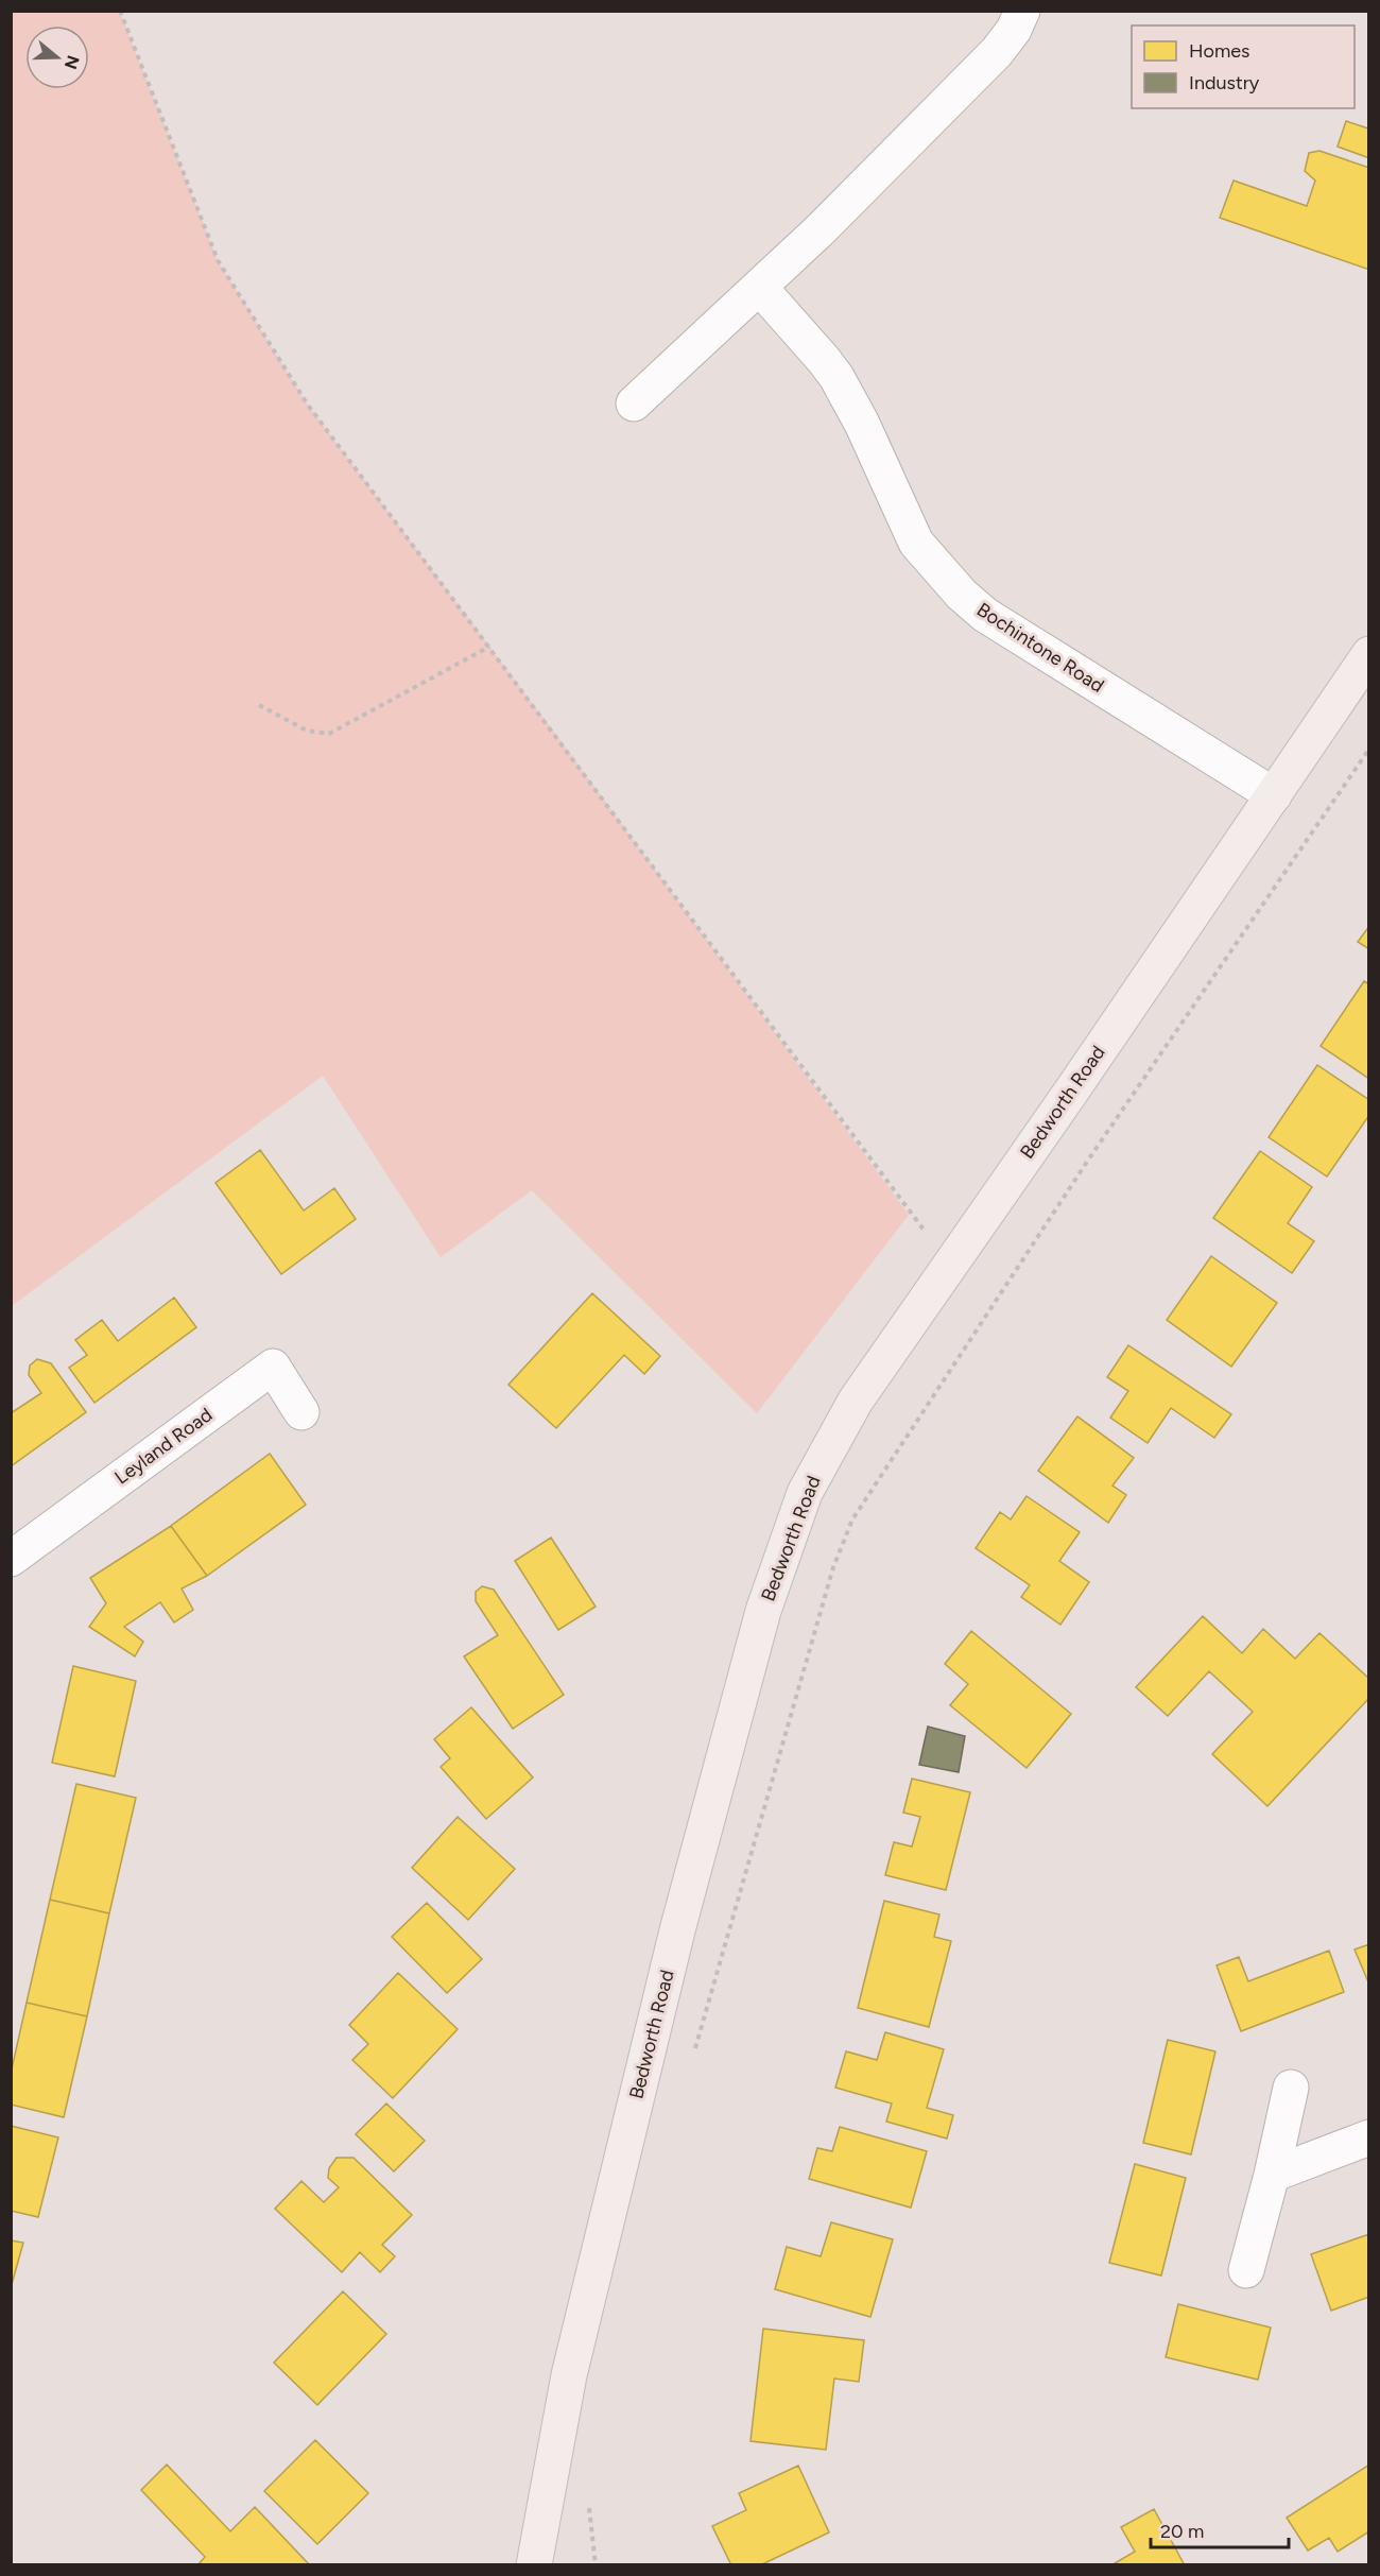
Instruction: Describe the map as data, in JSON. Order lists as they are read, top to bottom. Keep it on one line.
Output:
{"streets":{"main road":["Bedworth Road"],"street":["Bochintone Road","Leyland Road"]},"crossings":[["Bochintone Road","Bedworth Road"]],"legend":["Homes","Industry"],"scale_bar":"20 m","north":"right"}
